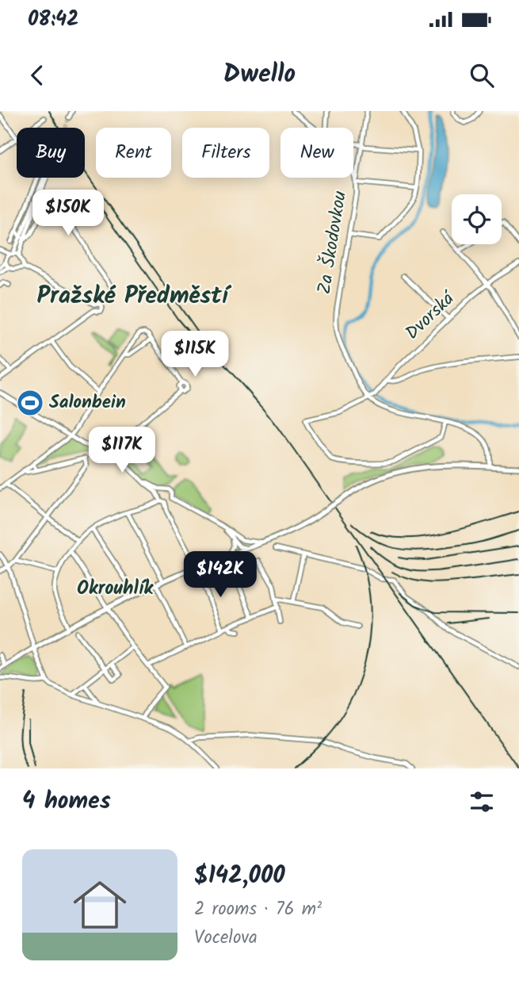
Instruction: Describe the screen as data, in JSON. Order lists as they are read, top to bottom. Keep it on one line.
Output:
{"streets":{"street":["Za Škodovkou","Dvorská"]},"crossings":[["Za Škodovkou","Dvorská"]],"districts":["Pražské Předměstí","Okrouhlík"],"places":{"sports":["Salonbein"]},"page":{"status":"08:42","header":"Dwello","chip":["Buy","Rent","Filters","New"],"price":["$150K","$115K","$117K","$142K"],"heading":"4 homes","list":[{"name":"$142,000","note":"2 rooms · 76 m² · Vocelova"}]}}
